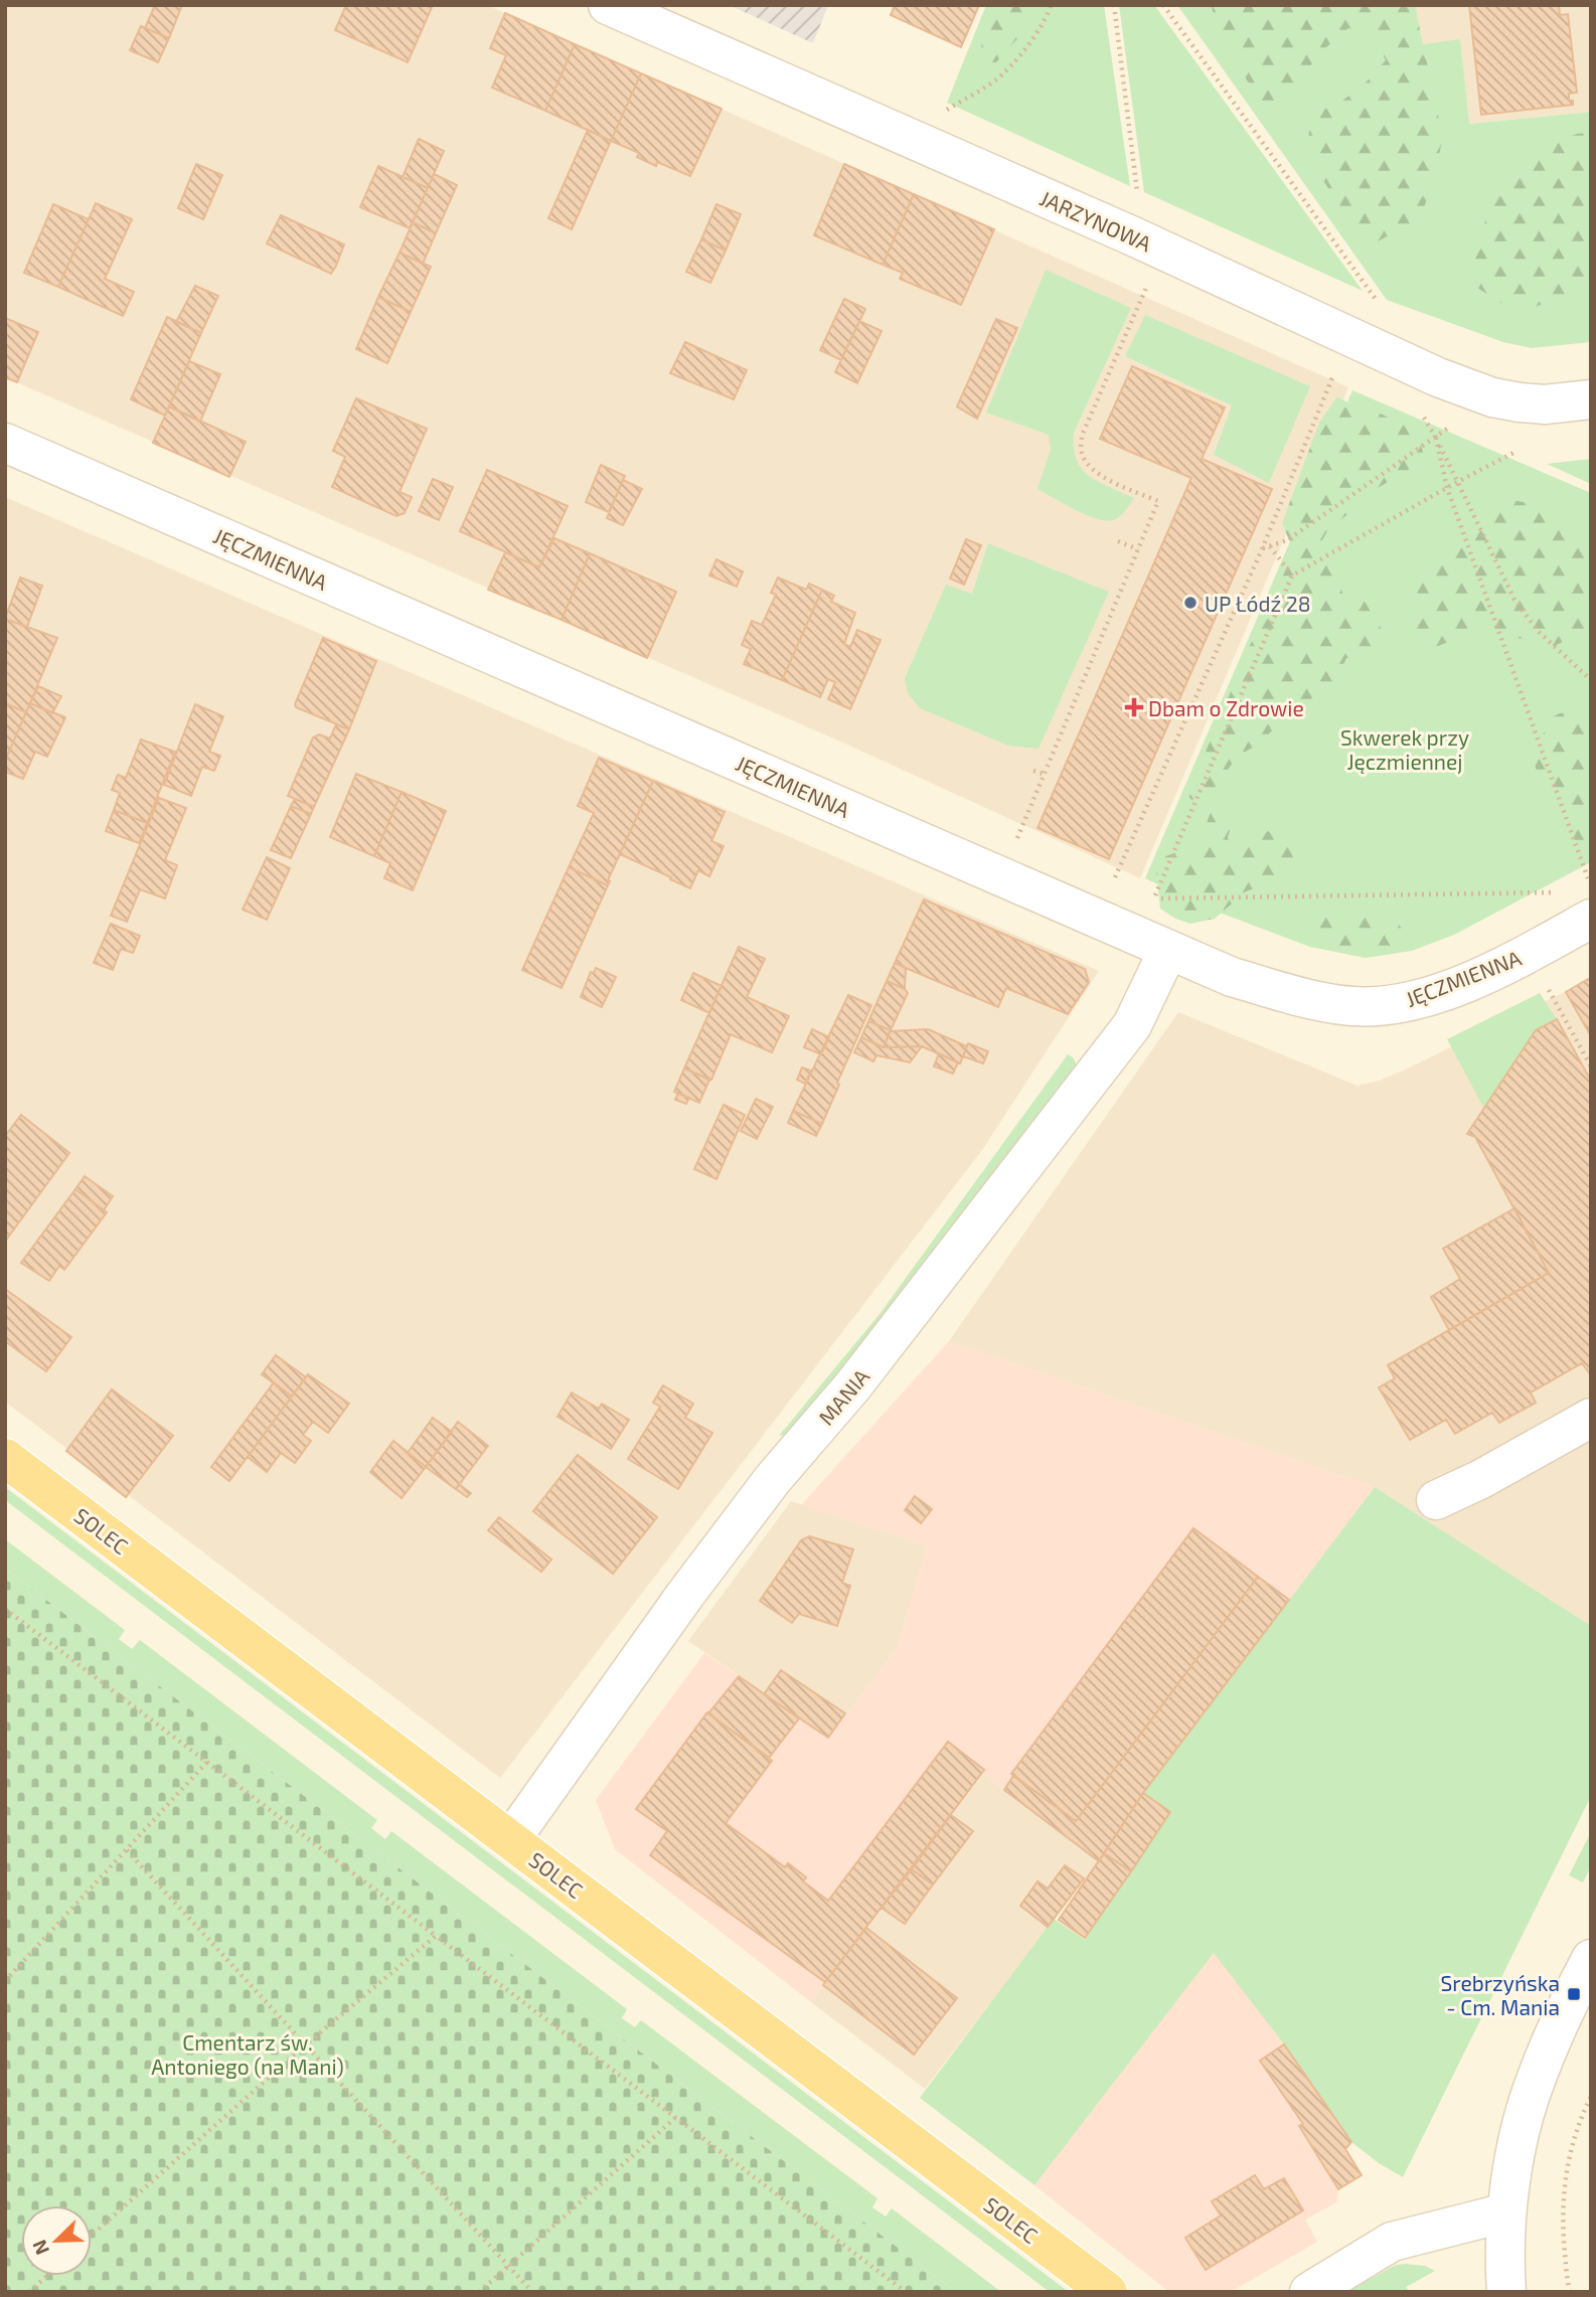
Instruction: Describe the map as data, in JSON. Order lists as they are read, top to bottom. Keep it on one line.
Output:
{"streets":{"main road":["SOLEC"],"street":["JARZYNOWA","JĘCZMIENNA","MANIA"]},"crossings":[["JĘCZMIENNA","MANIA"],["MANIA","SOLEC"]],"parks":["Skwerek przy Jęczmiennej","Cmentarz św. Antoniego (na Mani)"],"places":{"other":["UP Łódź 28"],"health":["Dbam o Zdrowie"],"transit":["Srebrzyńska - Cm. Mania"]},"north":"bottom left"}
